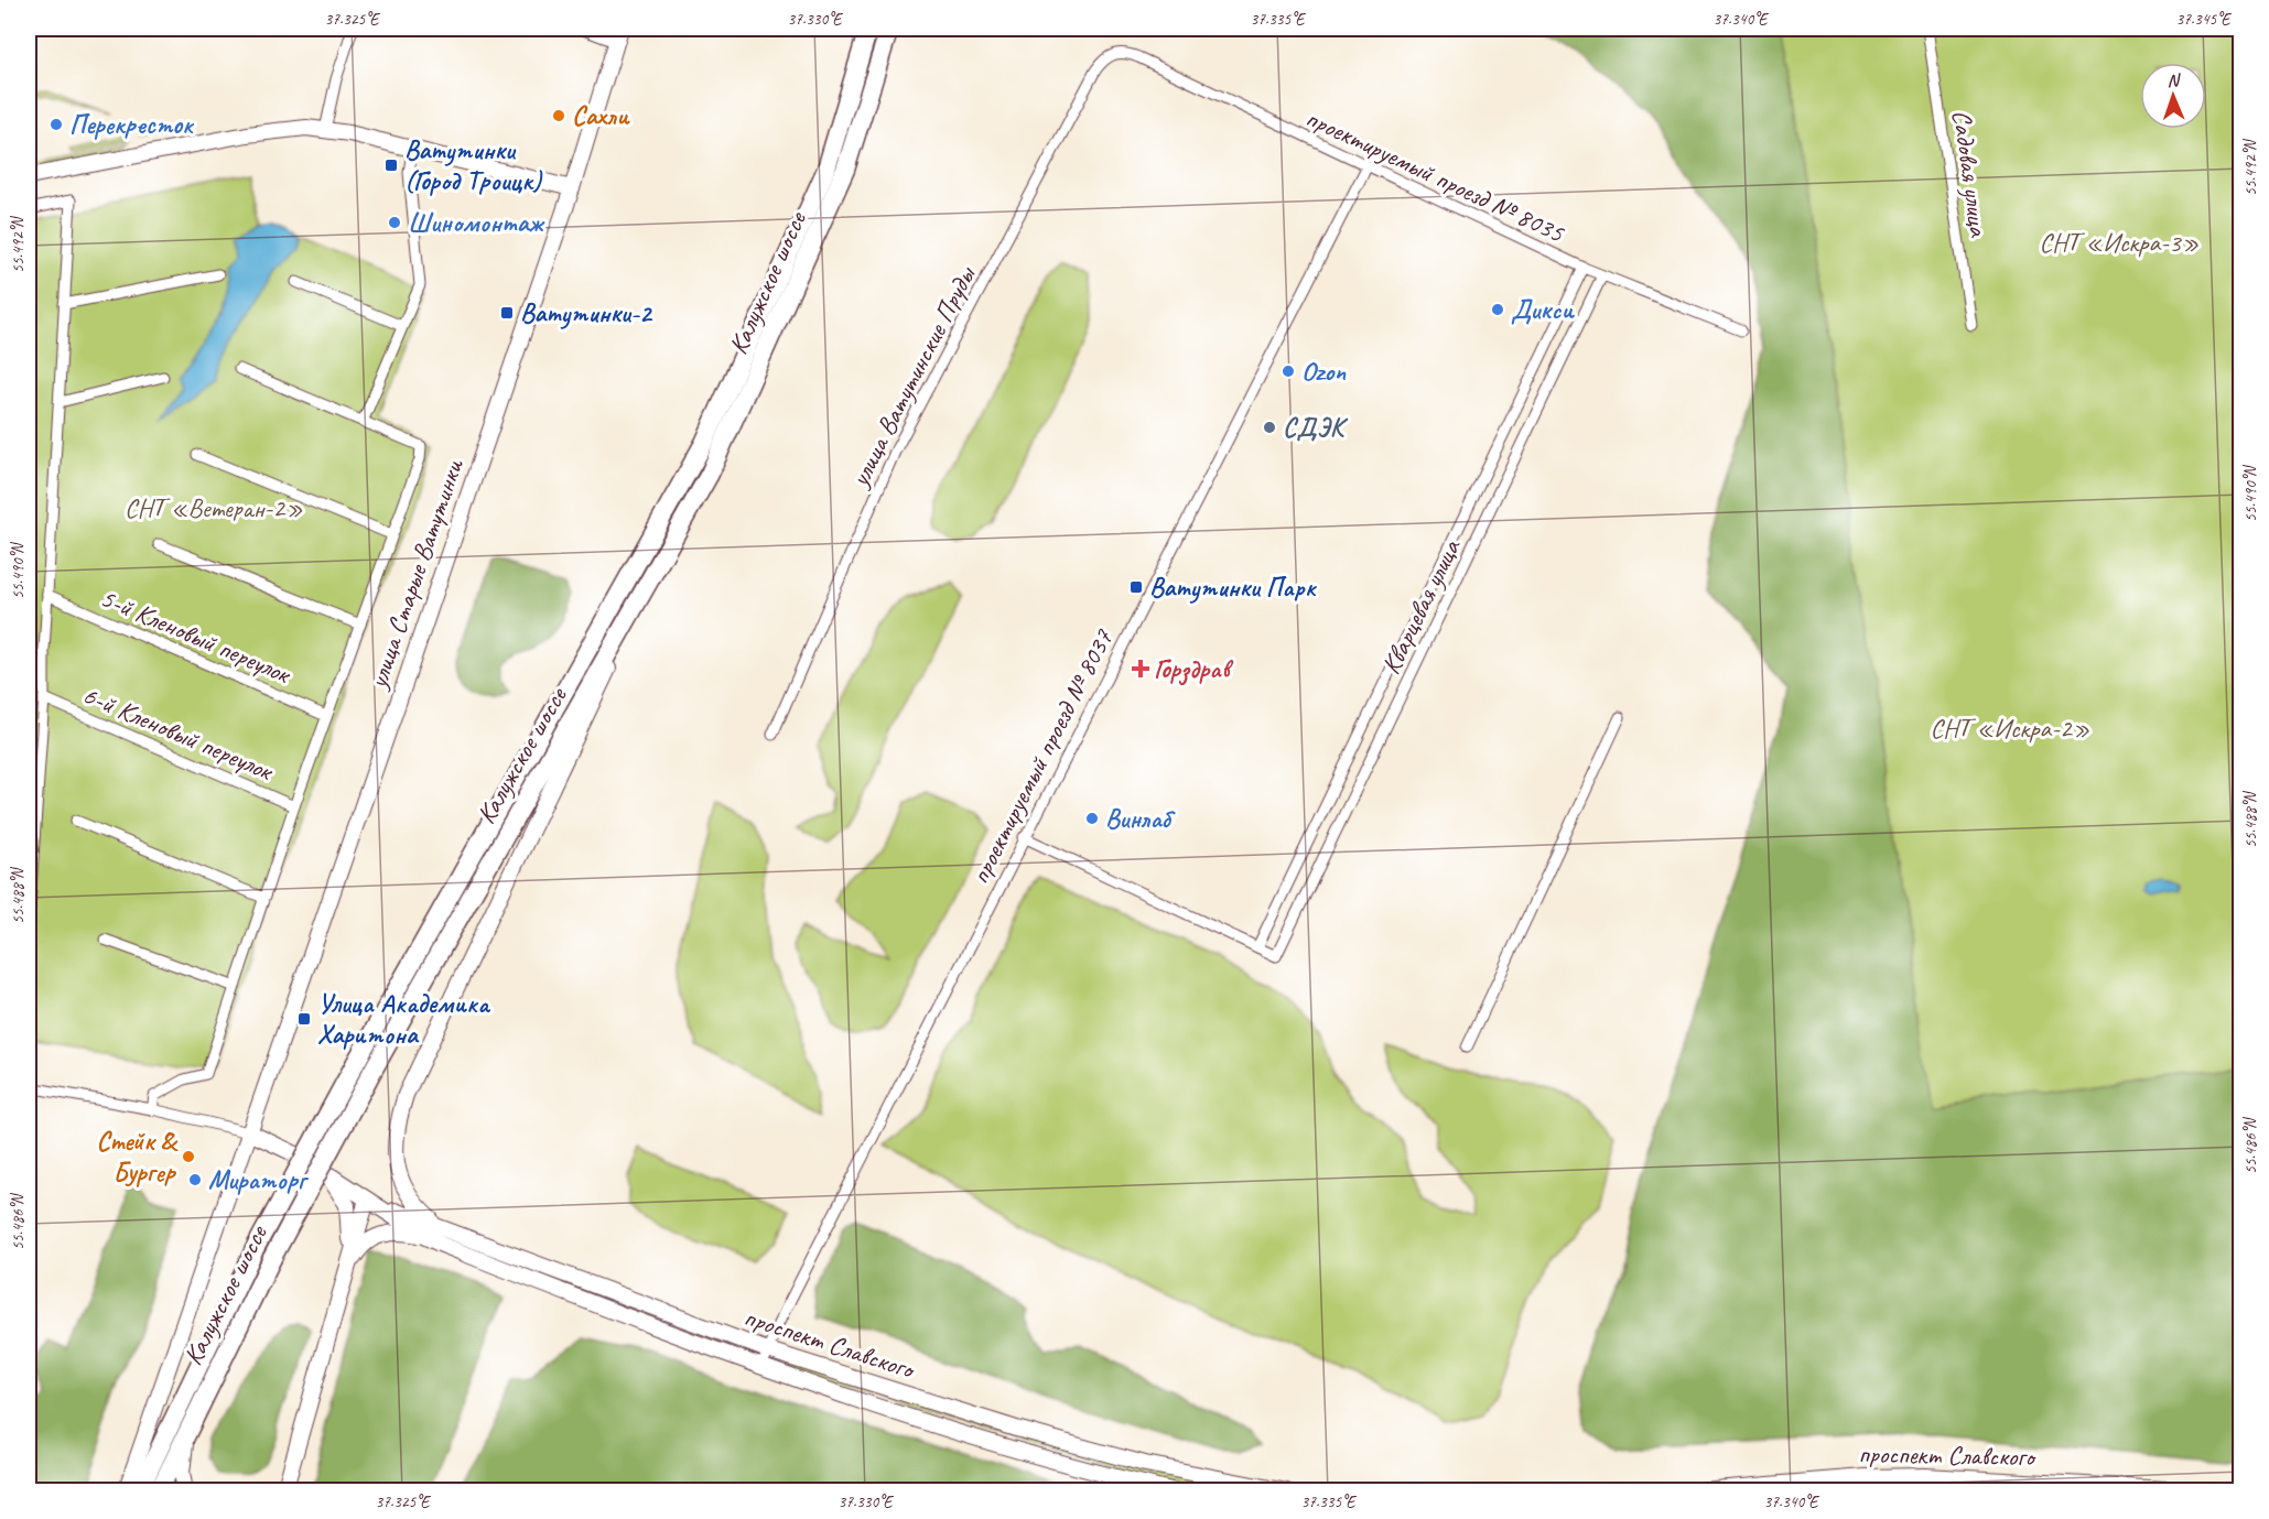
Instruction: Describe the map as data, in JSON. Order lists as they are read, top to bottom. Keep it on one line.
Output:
{"streets":{"highway":["Калужское шоссе"],"main road":["улица Старые Ватутинки","проспект Славского"],"street":["Садовая улица","проектируемый проезд № 8035","улица Ватутинские Пруды","Кварцевая улица","5-й Кленовый переулок","6-й Кленовый переулок","проектируемый проезд № 8037"]},"crossings":[["проектируемый проезд № 8035","улица Ватутинские Пруды"],["проектируемый проезд № 8035","Кварцевая улица"],["проектируемый проезд № 8035","проектируемый проезд № 8037"],["Калужское шоссе","улица Старые Ватутинки"],["Калужское шоссе","проспект Славского"],["улица Старые Ватутинки","проспект Славского"],["проектируемый проезд № 8037","проспект Славского"]],"parks":["СНТ «Искра-3»","СНТ «Ветеран-2»","СНТ «Искра-2»"],"places":{"other":["Сахли","Перекресток","Шиномонтаж","Дикси","Ozon","СДЭК","Винлаб","Стейк & Бургер","Мираторг"],"transit":["Ватутинки (Город Троицк)","Ватутинки-2","Ватутинки Парк","Улица Академика Харитона"],"health":["Горздрав"]},"north":"top","coordinates":["37.325°E","37.330°E","37.335°E","37.340°E","37.345°E","55.492°N","55.490°N","55.488°N","55.486°N"]}
